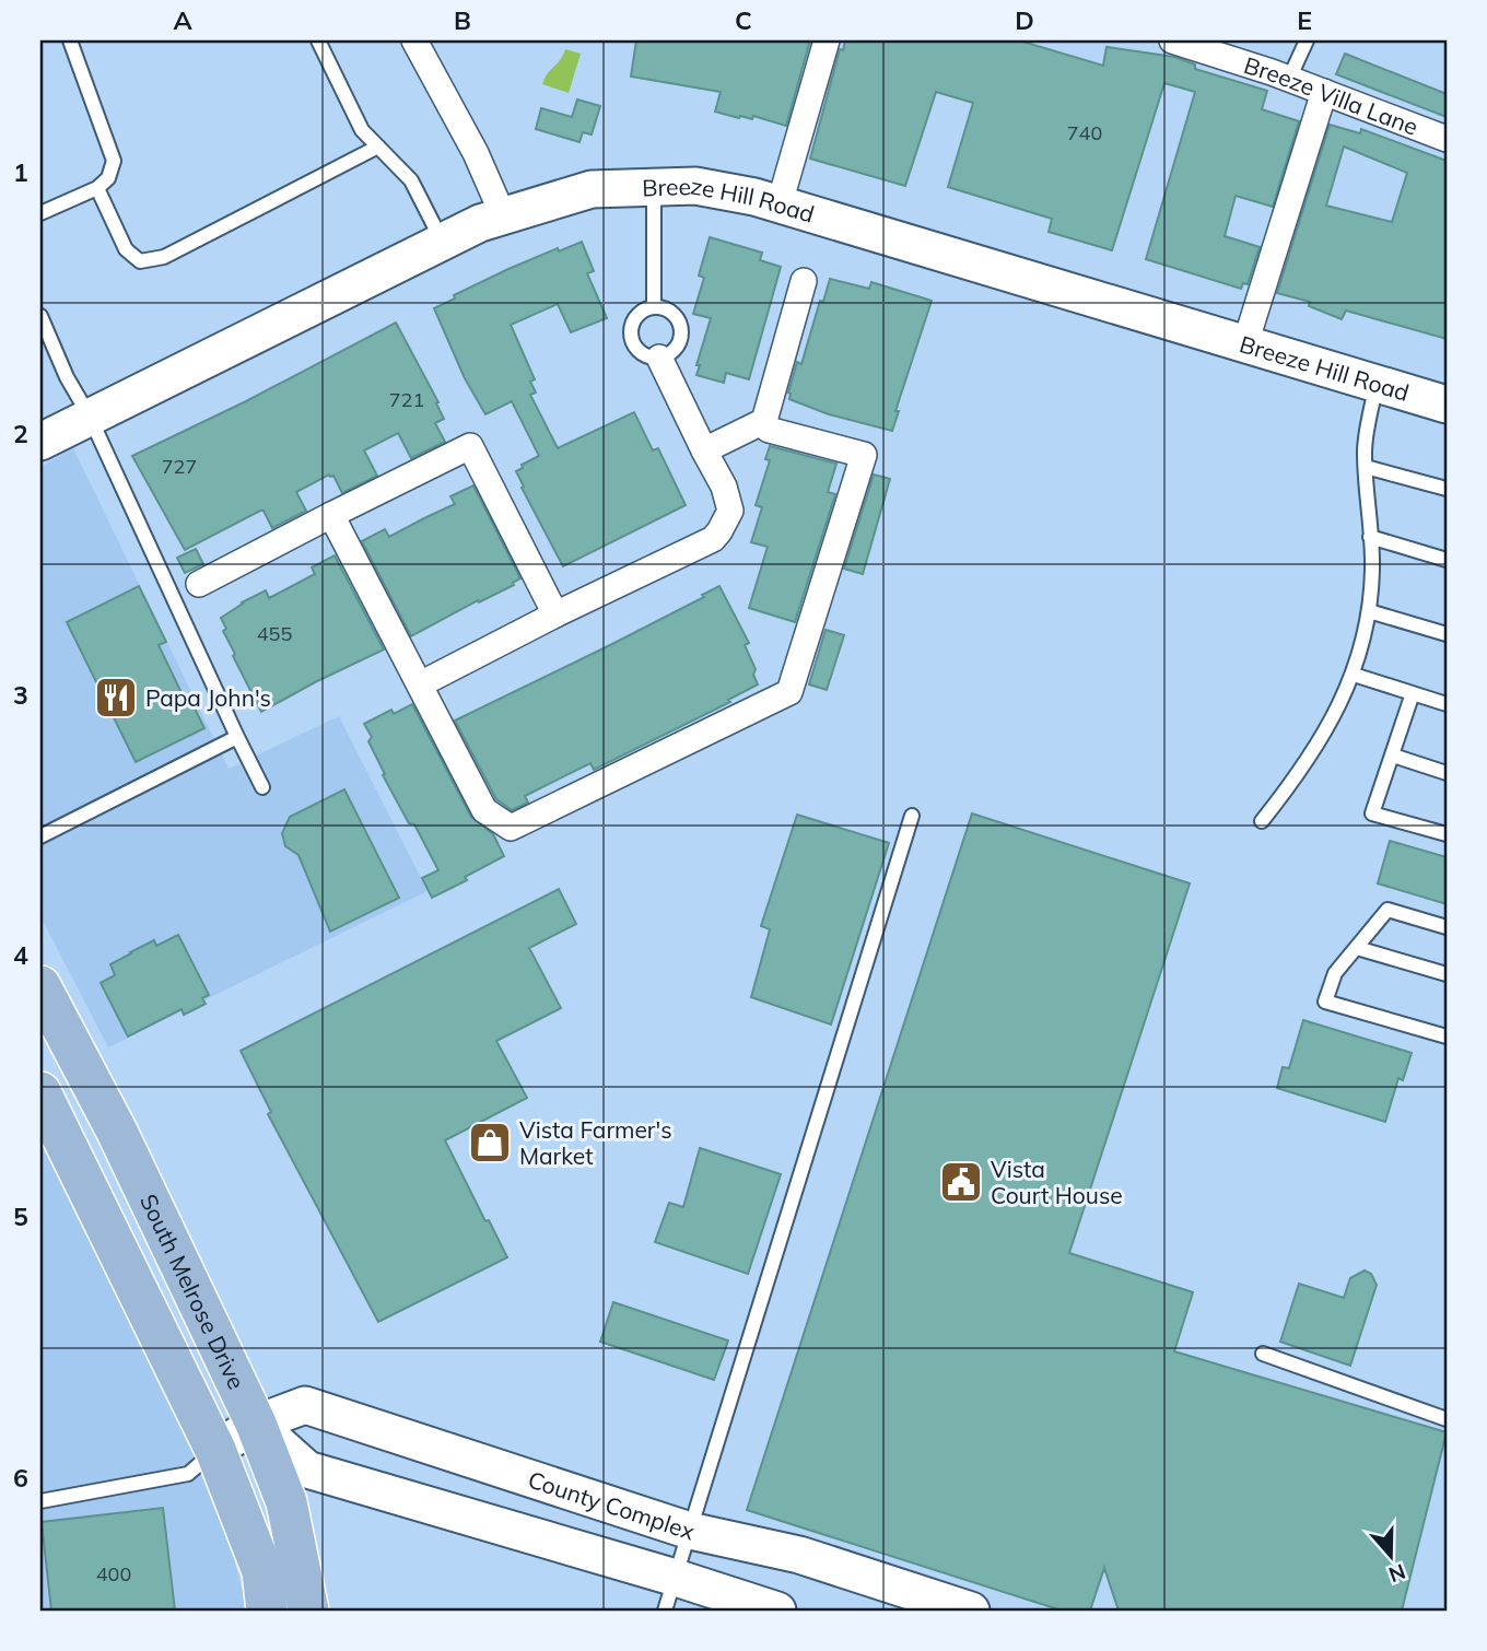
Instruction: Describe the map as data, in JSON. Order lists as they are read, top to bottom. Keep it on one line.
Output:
{"streets":{"main road":["South Melrose Drive"],"street":["Breeze Villa Lane","Breeze Hill Road","County Complex"]},"crossings":[["South Melrose Drive","County Complex"]],"places":{"restaurant":["Papa John's"],"shop":["Vista Farmer's Market"],"public building":["Vista Court House"]},"house_numbers":["740","721","727","455","400"],"north":"bottom","grid":{"columns":["A","B","C","D","E"],"rows":["1","2","3","4","5","6"]}}
